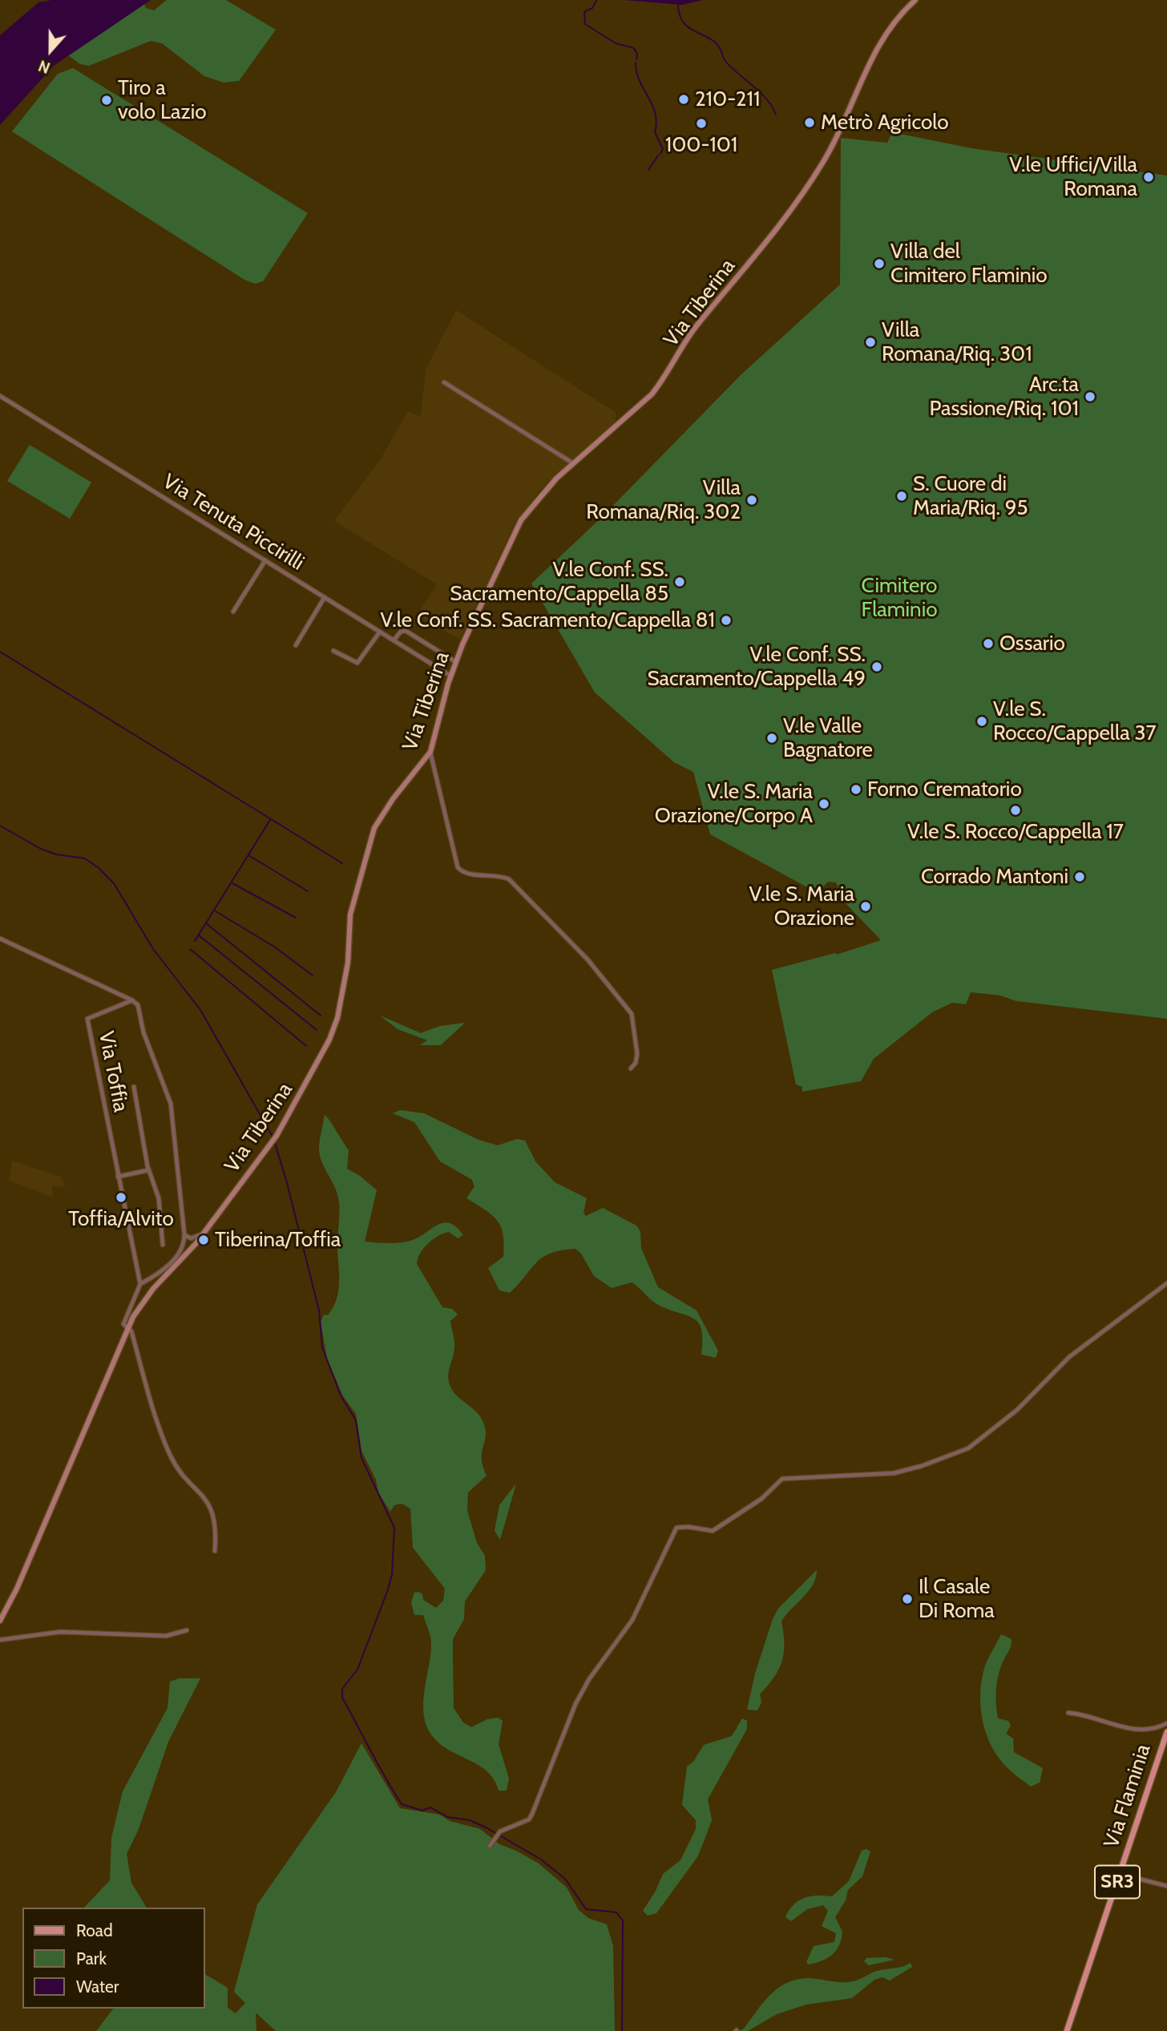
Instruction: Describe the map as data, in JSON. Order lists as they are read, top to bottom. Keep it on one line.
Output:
{"streets":{"main road":["Via Tiberina","Via Flaminia","SR3"],"street":["Via Tenuta Piccirilli","Via Toffia"]},"crossings":[["Via Tiberina","Via Tenuta Piccirilli"]],"parks":["Cimitero Flaminio"],"places":["210-211","Tiro a volo Lazio","Metrò Agricolo","100-101","V.le Uffici/Villa Romana","Villa del Cimitero Flaminio","Villa Romana/Riq. 301","Arc.ta Passione/Riq. 101","S. Cuore di Maria/Riq. 95","Villa Romana/Riq. 302","V.le Conf. SS. Sacramento/Cappella 85","V.le Conf. SS. Sacramento/Cappella 81","Ossario","V.le Conf. SS. Sacramento/Cappella 49","V.le S. Rocco/Cappella 37","V.le Valle Bagnatore","Forno Crematorio","V.le S. Maria Orazione/Corpo A","V.le S. Rocco/Cappella 17","Corrado Mantoni","V.le S. Maria Orazione","Toffia/Alvito","Tiberina/Toffia","Il Casale Di Roma"],"legend":["Road","Park","Water"],"north":"bottom"}
